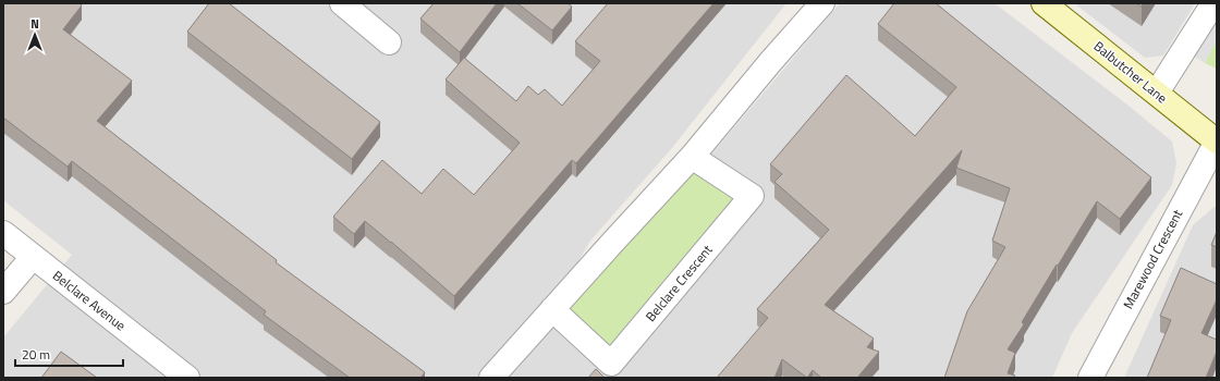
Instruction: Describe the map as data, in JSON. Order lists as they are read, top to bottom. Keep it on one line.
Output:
{"streets":{"street":["Balbutcher Lane","Marewood Crescent","Belclare Crescent","Belclare Avenue"]},"crossings":[["Balbutcher Lane","Marewood Crescent"]],"scale_bar":"20 m","north":"top"}
